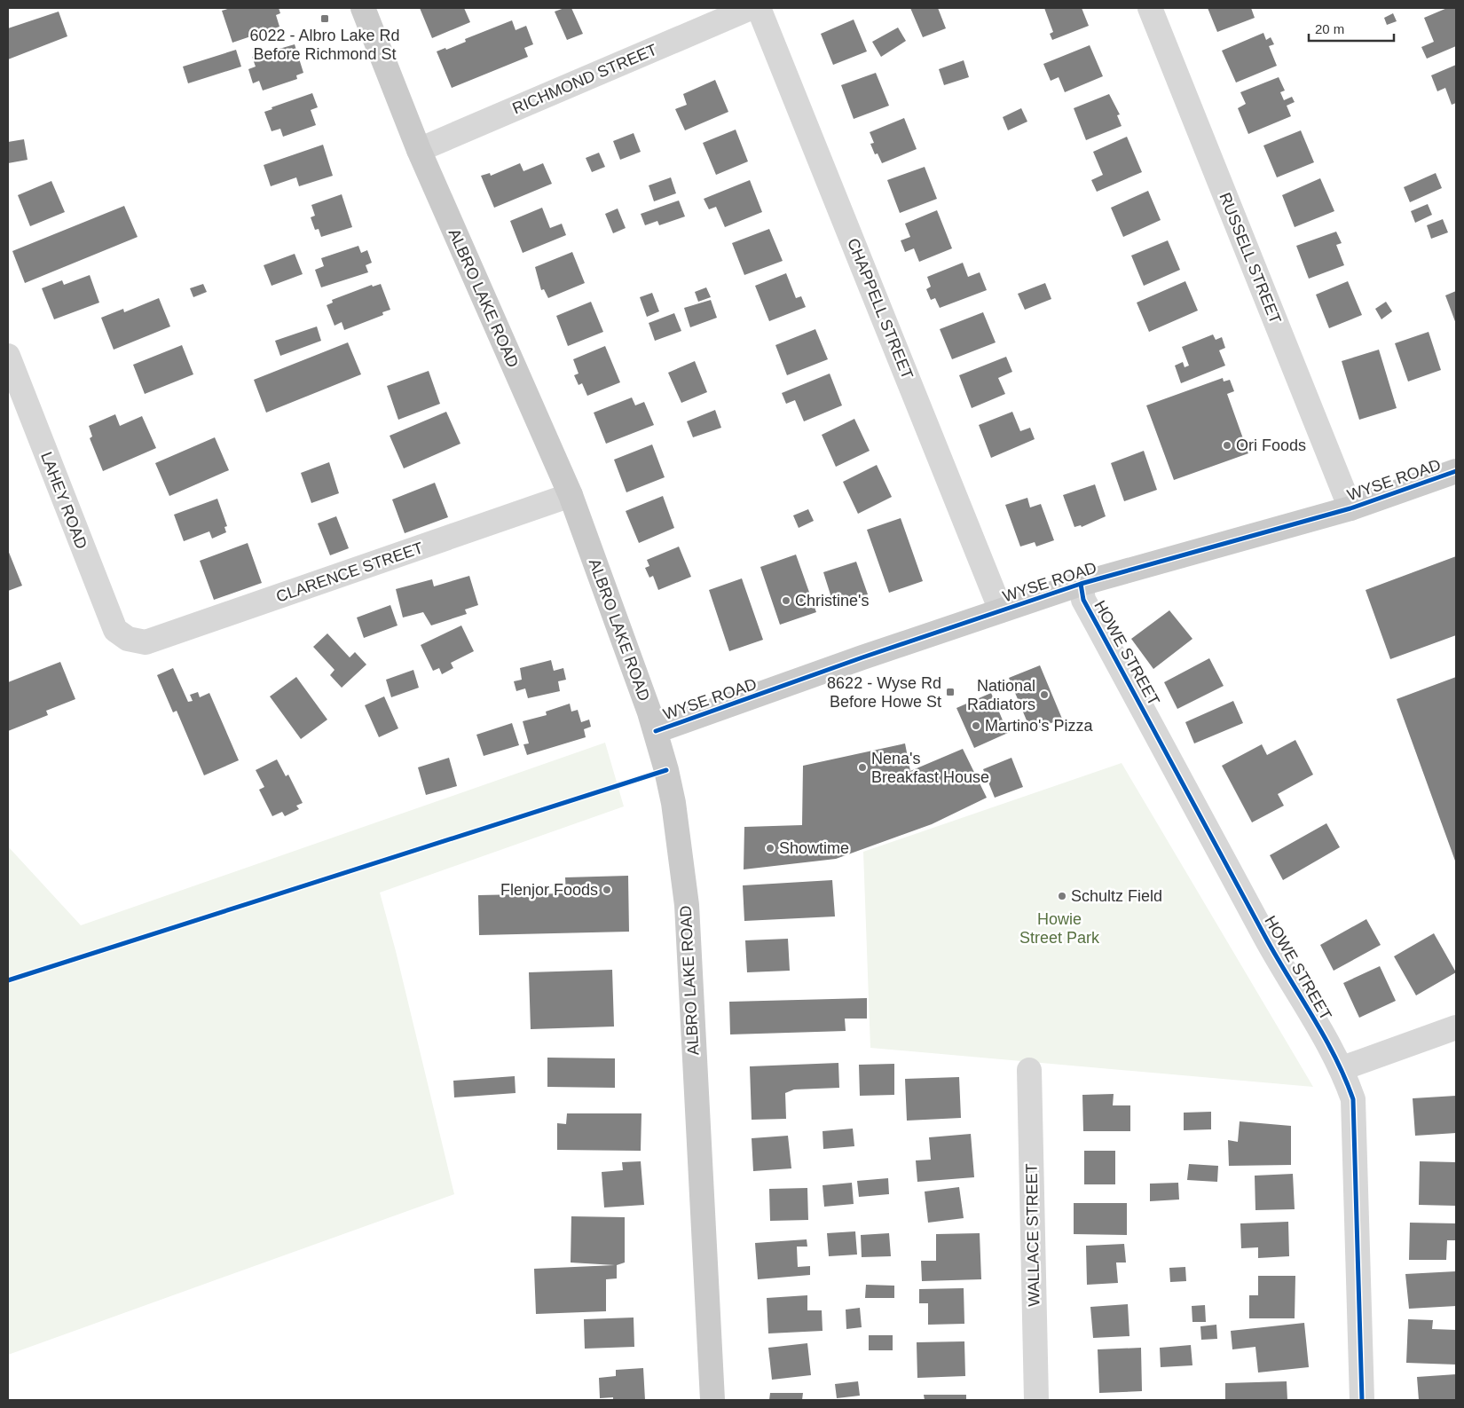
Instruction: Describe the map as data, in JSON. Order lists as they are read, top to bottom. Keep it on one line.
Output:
{"streets":{"main road":["ALBRO LAKE ROAD","WYSE ROAD"],"street":["RICHMOND STREET","RUSSELL STREET","CHAPPELL STREET","LAHEY ROAD","CLARENCE STREET","HOWE STREET","WALLACE STREET"]},"crossings":[["RICHMOND STREET","ALBRO LAKE ROAD"],["RUSSELL STREET","WYSE ROAD"],["ALBRO LAKE ROAD","WYSE ROAD"],["ALBRO LAKE ROAD","CLARENCE STREET"],["CHAPPELL STREET","WYSE ROAD"],["WYSE ROAD","HOWE STREET"],["LAHEY ROAD","CLARENCE STREET"]],"parks":["Howie Street Park"],"places":{"transit":["6022 - Albro Lake Rd Before Richmond St","8622 - Wyse Rd Before Howe St"],"other":["Ori Foods","Christine's","National Radiators","Martino's Pizza","Nena's Breakfast House","Showtime","Flenjor Foods","Schultz Field"]},"scale_bar":"20 m"}
